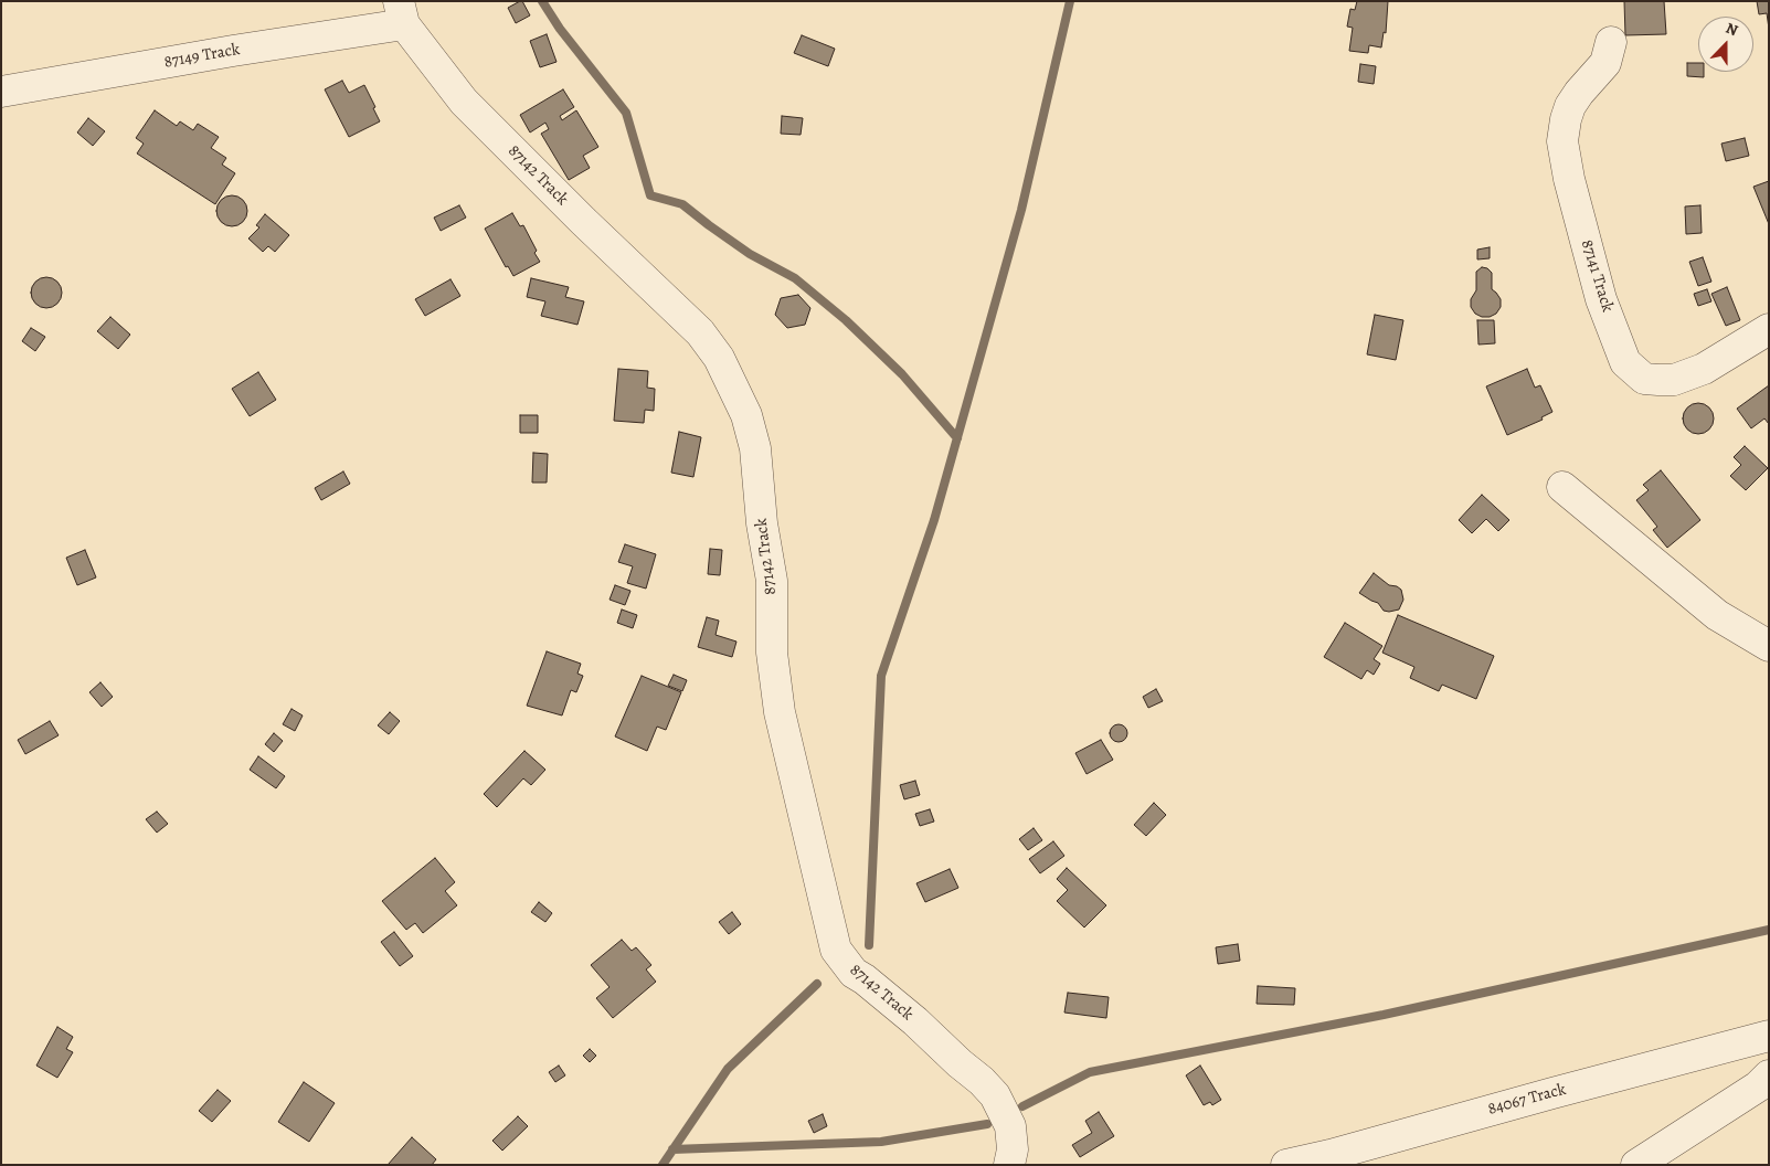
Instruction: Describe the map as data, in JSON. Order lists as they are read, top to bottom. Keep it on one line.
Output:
{"streets":{"street":["87149 Track","87142 Track","87141 Track","84067 Track"]},"crossings":[["87149 Track","87142 Track"]],"north":"top"}
